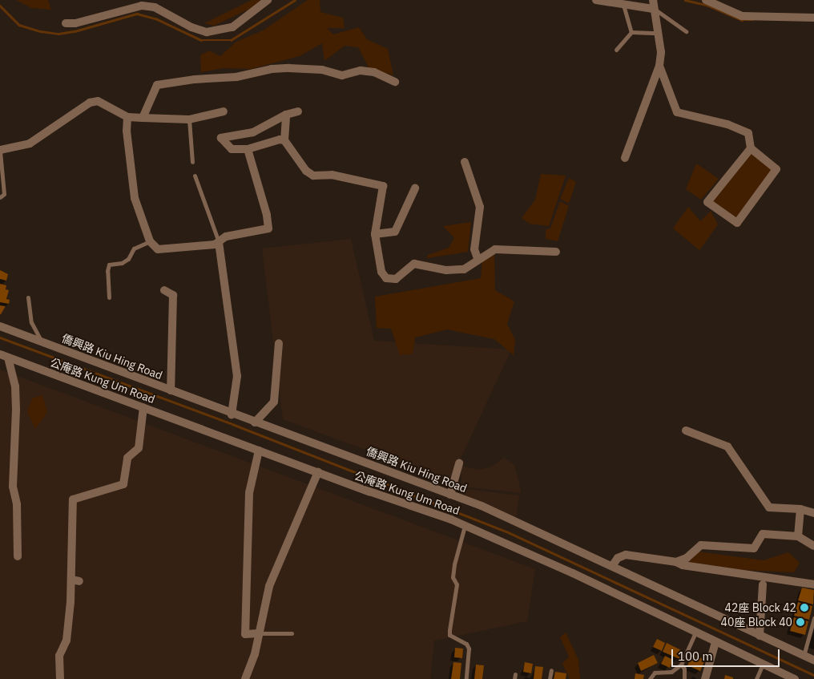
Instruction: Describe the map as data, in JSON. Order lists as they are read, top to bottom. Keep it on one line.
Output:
{"streets":{"street":["僑興路 Kiu Hing Road","公庵路 Kung Um Road"]},"places":["42座 Block 42","40座 Block 40"],"scale_bar":"100 m"}
